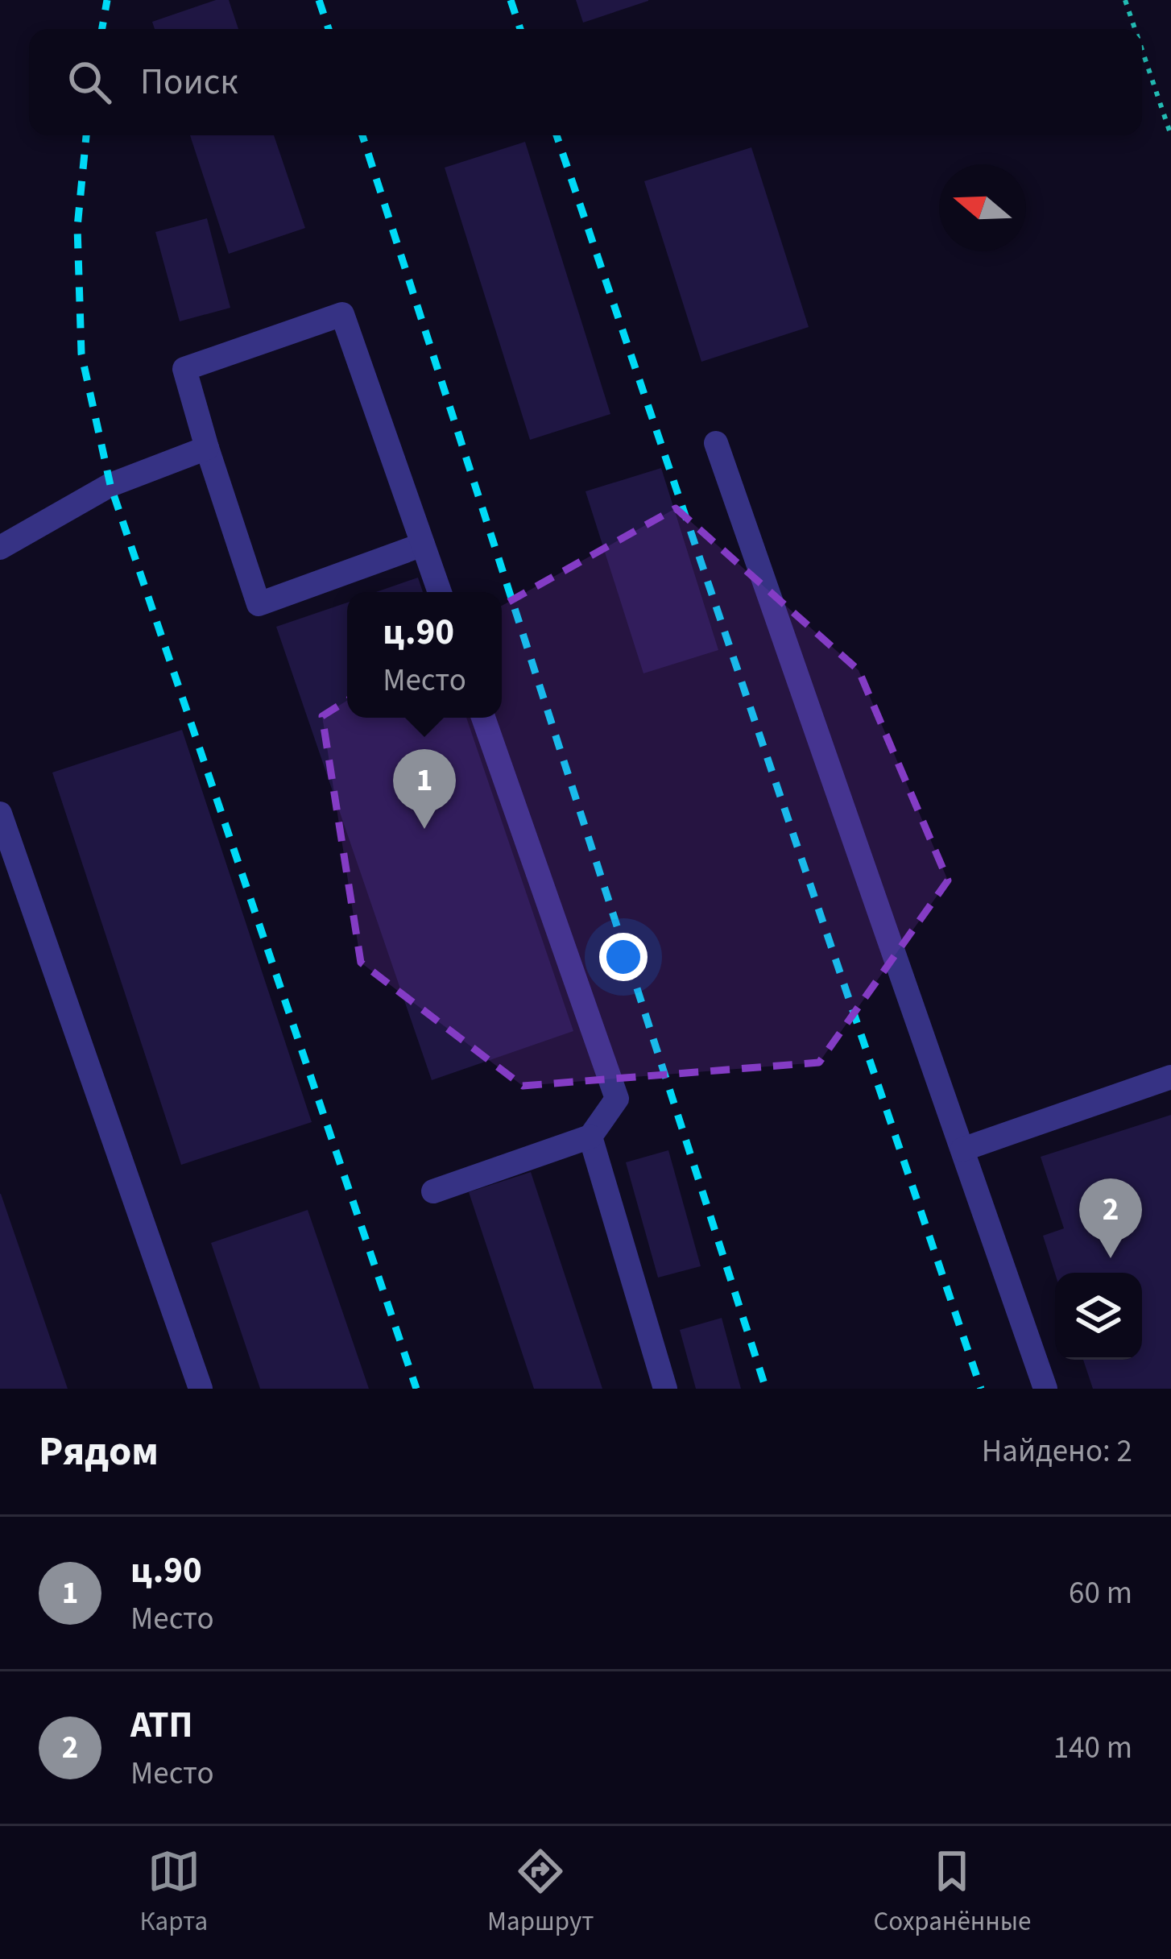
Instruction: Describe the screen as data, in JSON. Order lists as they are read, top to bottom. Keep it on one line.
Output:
{"north":"left","page":{"search":"Поиск","popup":["ц.90","Место"],"pins":["1","2"],"heading":["Рядом","Найдено: 2"],"list":[{"mark":"1","name":"ц.90","note":"Место","value":"60 m"},{"mark":"2","name":"АТП","note":"Место","value":"140 m"}],"nav":["Карта","Маршрут","Сохранённые"]}}
